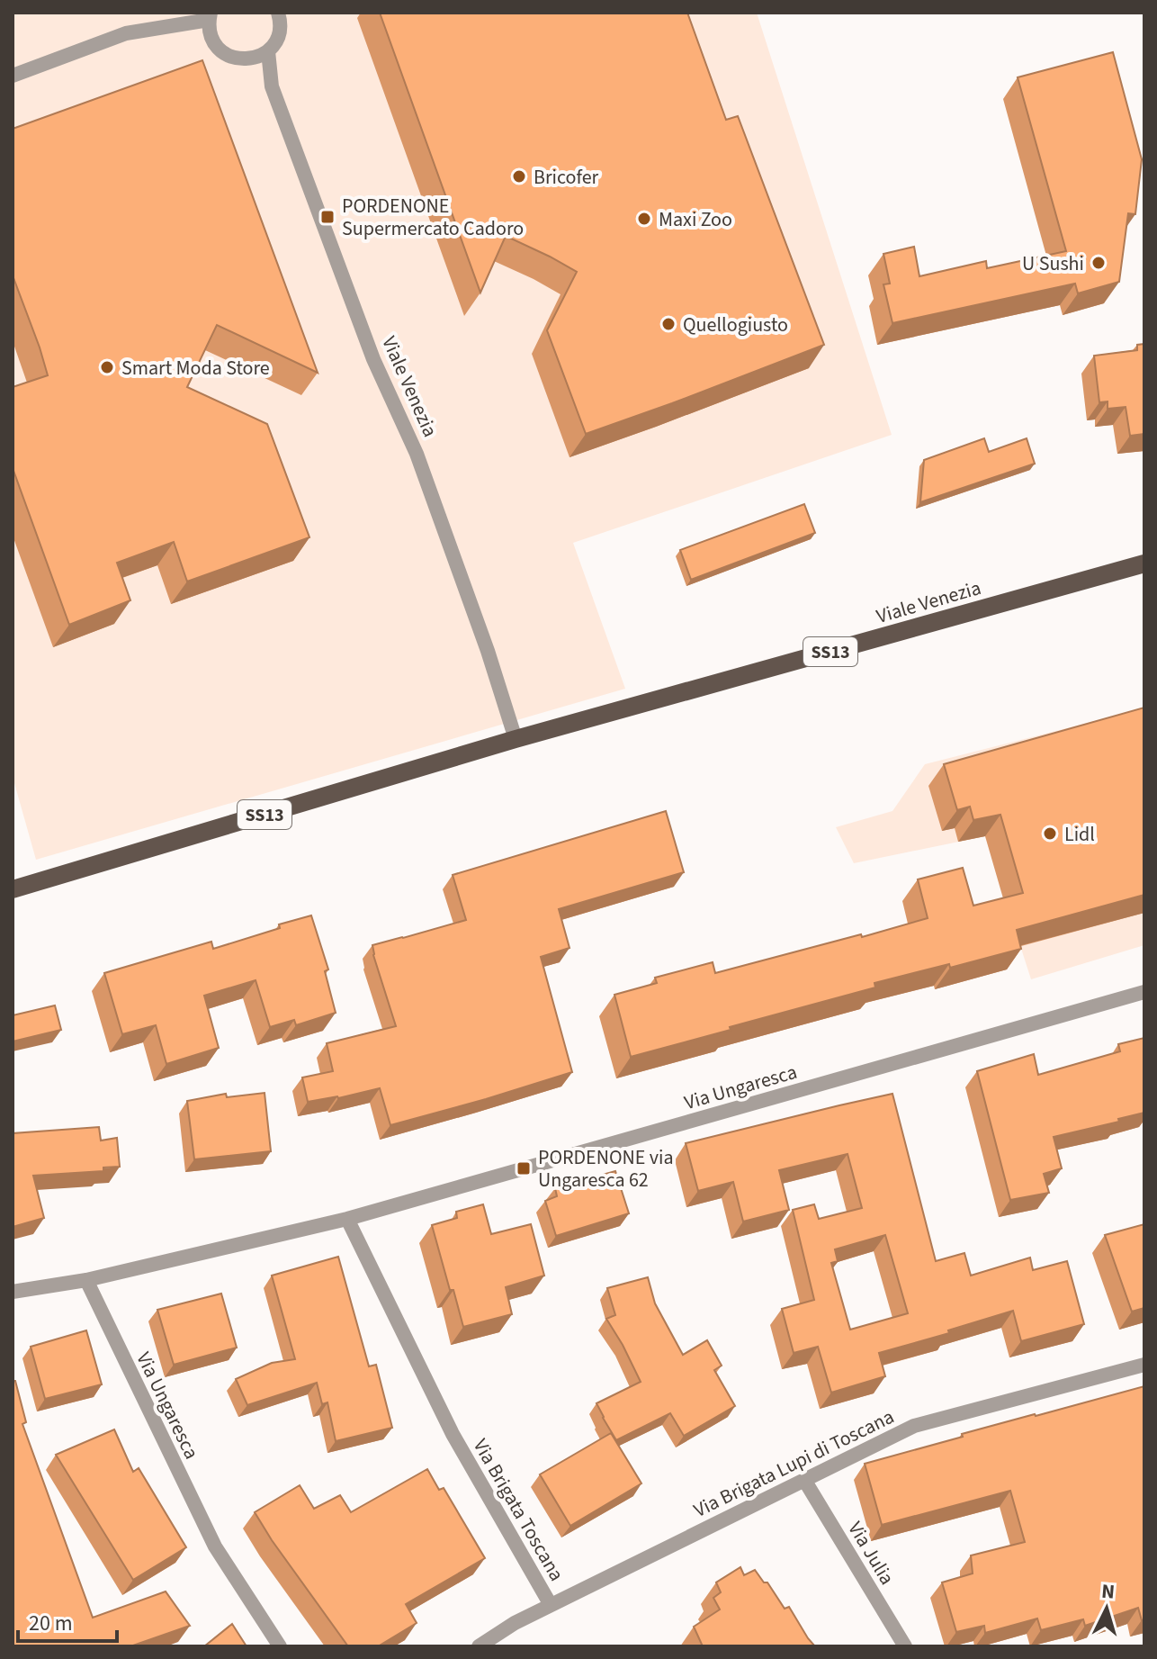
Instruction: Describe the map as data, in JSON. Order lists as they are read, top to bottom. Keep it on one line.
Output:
{"streets":{"main road":["Viale Venezia","SS13"],"street":["Via Ungaresca","Via Brigata Lupi di Toscana","Via Brigata Toscana","Via Julia"]},"crossings":[["Via Ungaresca","Via Brigata Toscana"],["Via Brigata Lupi di Toscana","Via Brigata Toscana"],["Via Brigata Lupi di Toscana","Via Julia"]],"places":{"other":["Bricofer","Maxi Zoo","U Sushi","Quellogiusto","Smart Moda Store","Lidl"],"transit":["PORDENONE Supermercato Cadoro","PORDENONE via Ungaresca 62"]},"scale_bar":"20 m","north":"top"}
